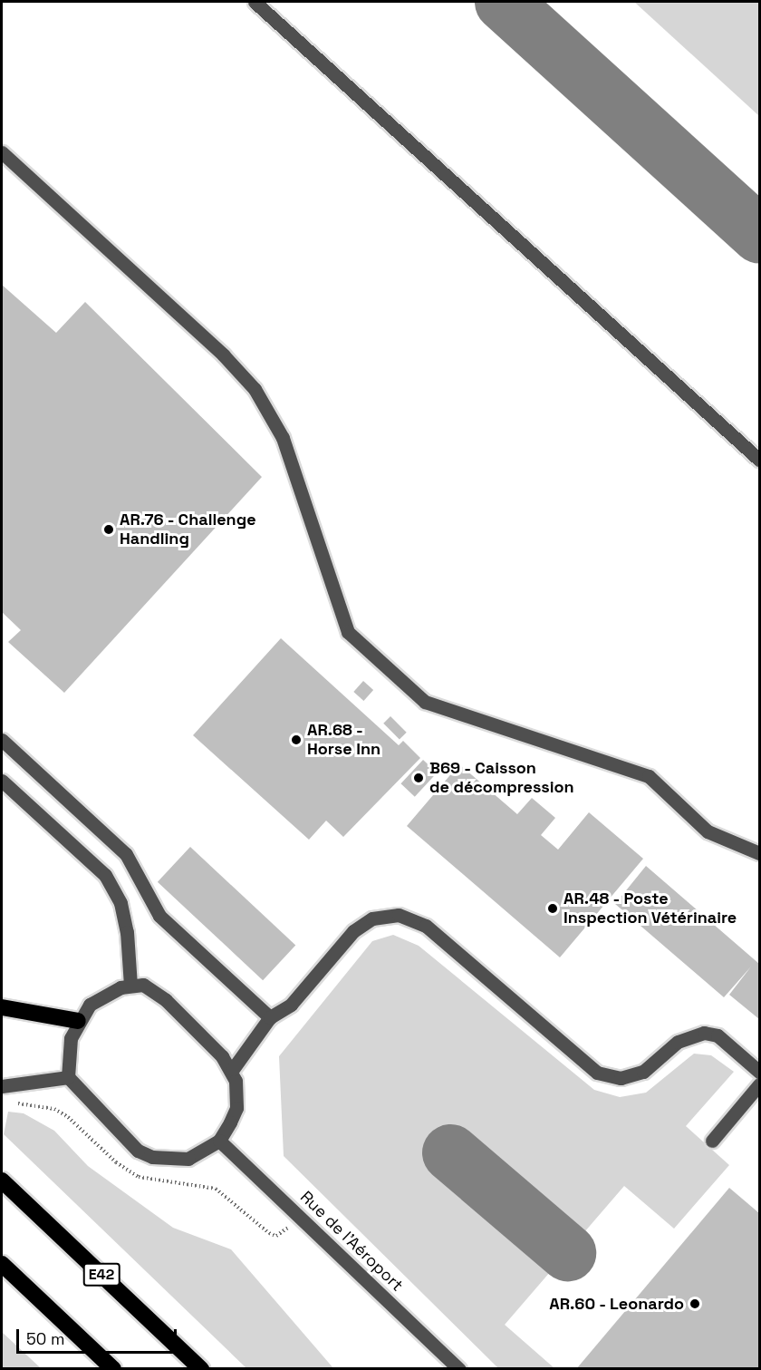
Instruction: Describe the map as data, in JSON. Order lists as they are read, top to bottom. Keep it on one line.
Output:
{"streets":{"highway":["E42"],"street":["Rue de l'Aéroport"]},"places":["AR.76 - Challenge Handling","AR.68 - Horse Inn","B69 - Caisson de décompression","AR.48 - Poste Inspection Vétérinaire","AR.60 - Leonardo"],"scale_bar":"50 m"}
